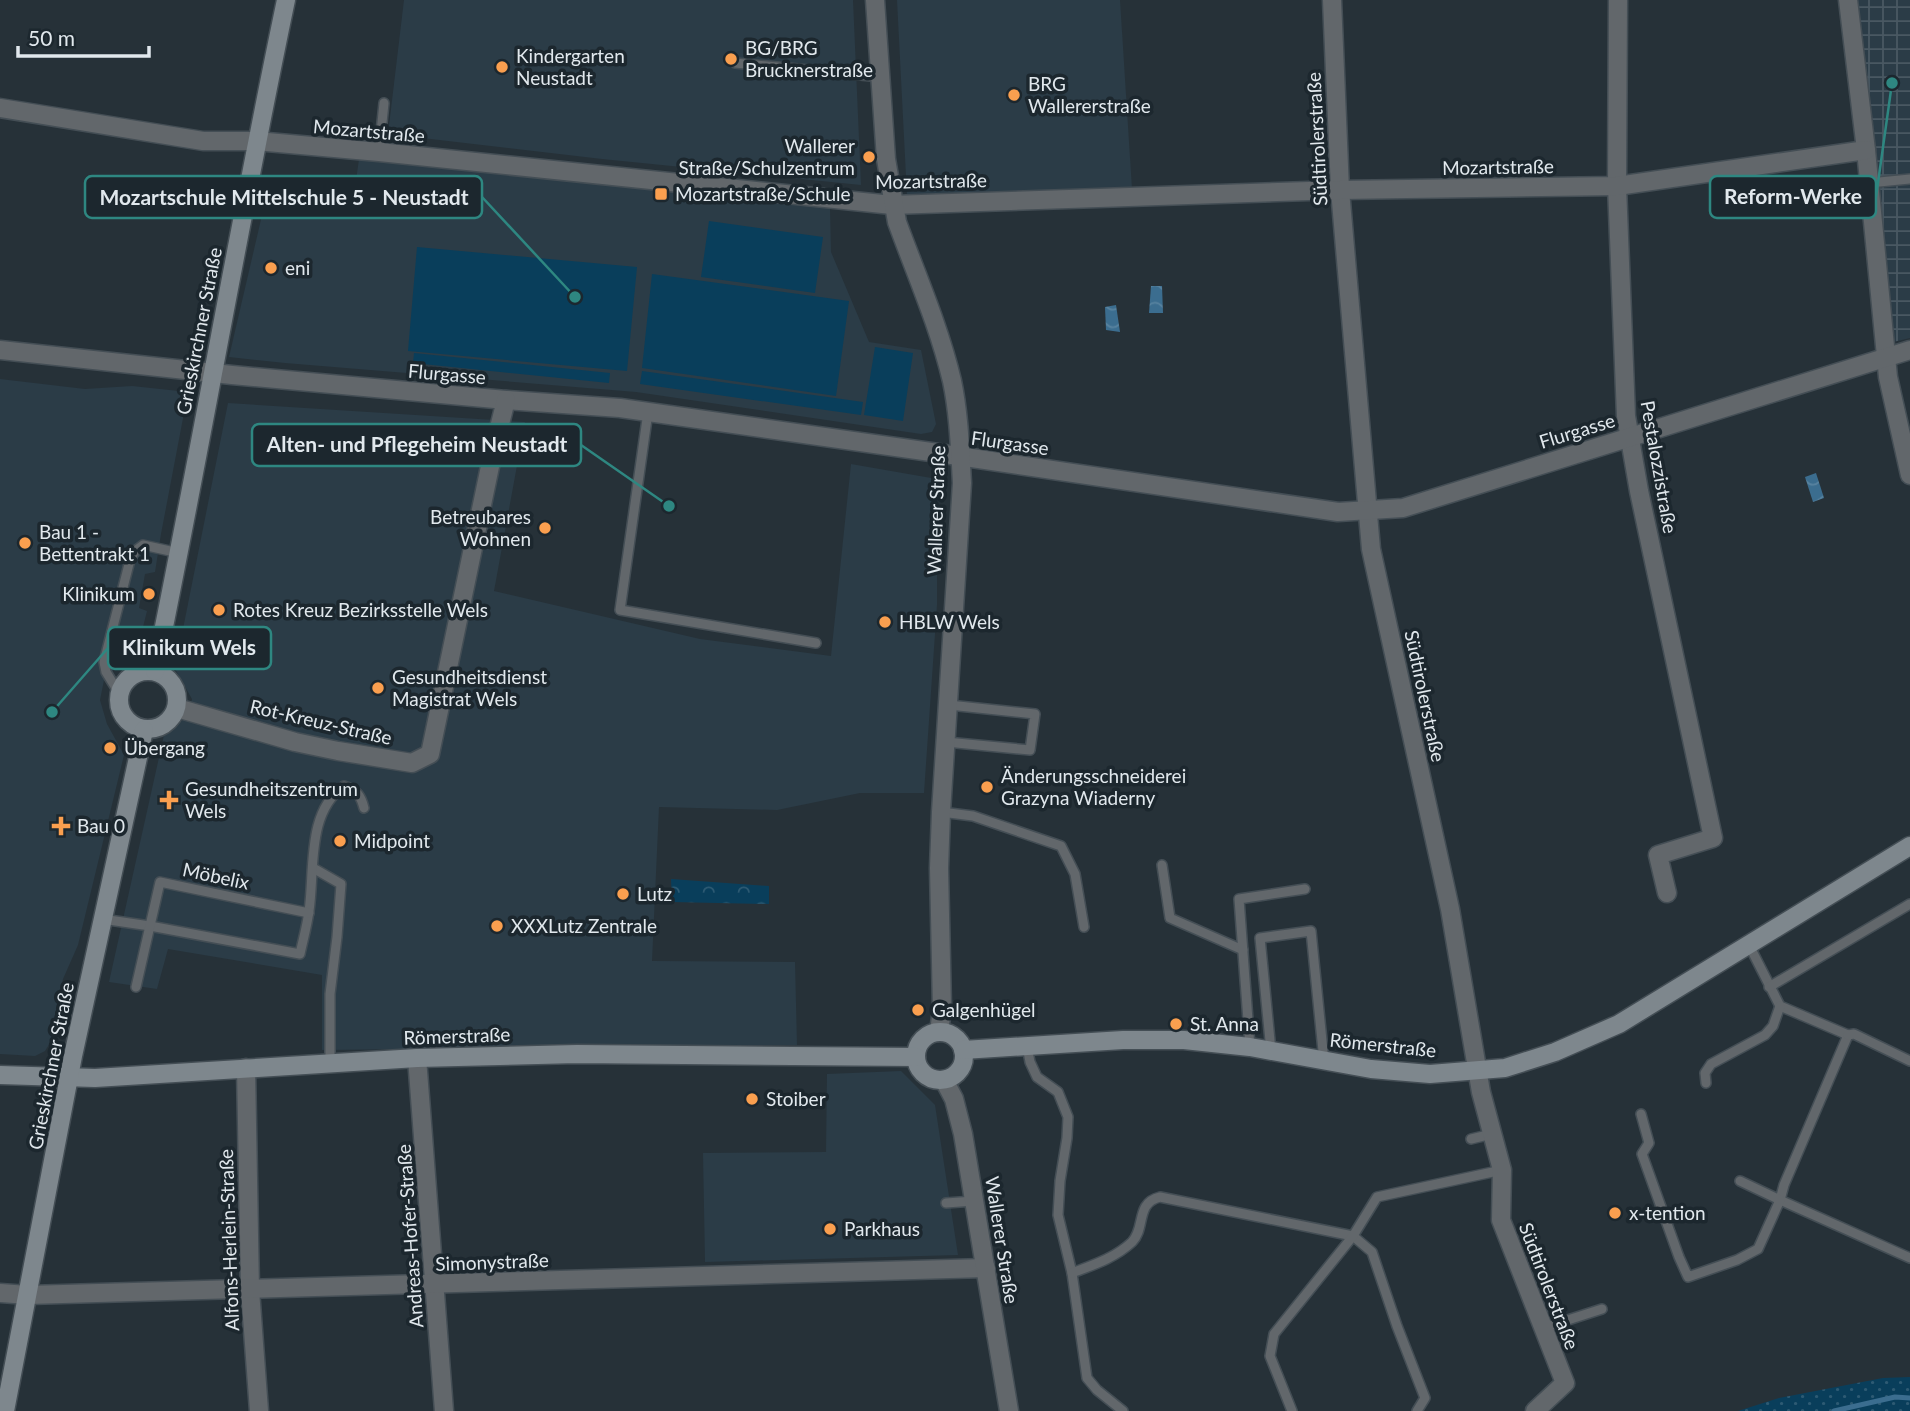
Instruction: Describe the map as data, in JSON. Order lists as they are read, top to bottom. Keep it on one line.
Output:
{"streets":{"main road":["Grieskirchner Straße","Römerstraße"],"street":["Mozartstraße","Südtirolerstraße","Flurgasse","Pestalozzistraße","Wallerer Straße","Rot-Kreuz-Straße","Andreas-Hofer-Straße","Alfons-Herlein-Straße","Simonystraße"],"lane":["Möbelix"]},"crossings":[["Mozartstraße","Südtirolerstraße"],["Mozartstraße","Grieskirchner Straße"],["Mozartstraße","Pestalozzistraße"],["Mozartstraße","Wallerer Straße"],["Südtirolerstraße","Flurgasse"],["Südtirolerstraße","Römerstraße"],["Grieskirchner Straße","Flurgasse"],["Grieskirchner Straße","Rot-Kreuz-Straße"],["Grieskirchner Straße","Römerstraße"],["Grieskirchner Straße","Simonystraße"],["Flurgasse","Pestalozzistraße"],["Flurgasse","Wallerer Straße"],["Flurgasse","Rot-Kreuz-Straße"],["Wallerer Straße","Römerstraße"],["Wallerer Straße","Simonystraße"],["Römerstraße","Andreas-Hofer-Straße"],["Römerstraße","Alfons-Herlein-Straße"],["Andreas-Hofer-Straße","Simonystraße"],["Alfons-Herlein-Straße","Simonystraße"]],"places":{"other":["BG/BRG Brucknerstraße","Kindergarten Neustadt","Reform-Werke","BRG Wallererstraße","Wallerer Straße/Schulzentrum","eni","Mozartschule Mittelschule 5 - Neustadt","Alten- und Pflegeheim Neustadt","Betreubares Wohnen","Bau 1 - Bettentrakt 1","Klinikum","Rotes Kreuz Bezirksstelle Wels","HBLW Wels","Gesundheitsdienst Magistrat Wels","Klinikum Wels","Übergang","Änderungsschneiderei Grazyna Wiaderny","Midpoint","Lutz","XXXLutz Zentrale","Galgenhügel","St. Anna","Stoiber","x-tention","Parkhaus"],"transit":["Mozartstraße/Schule"],"health":["Gesundheitszentrum Wels","Bau 0"]},"scale_bar":"50 m"}
